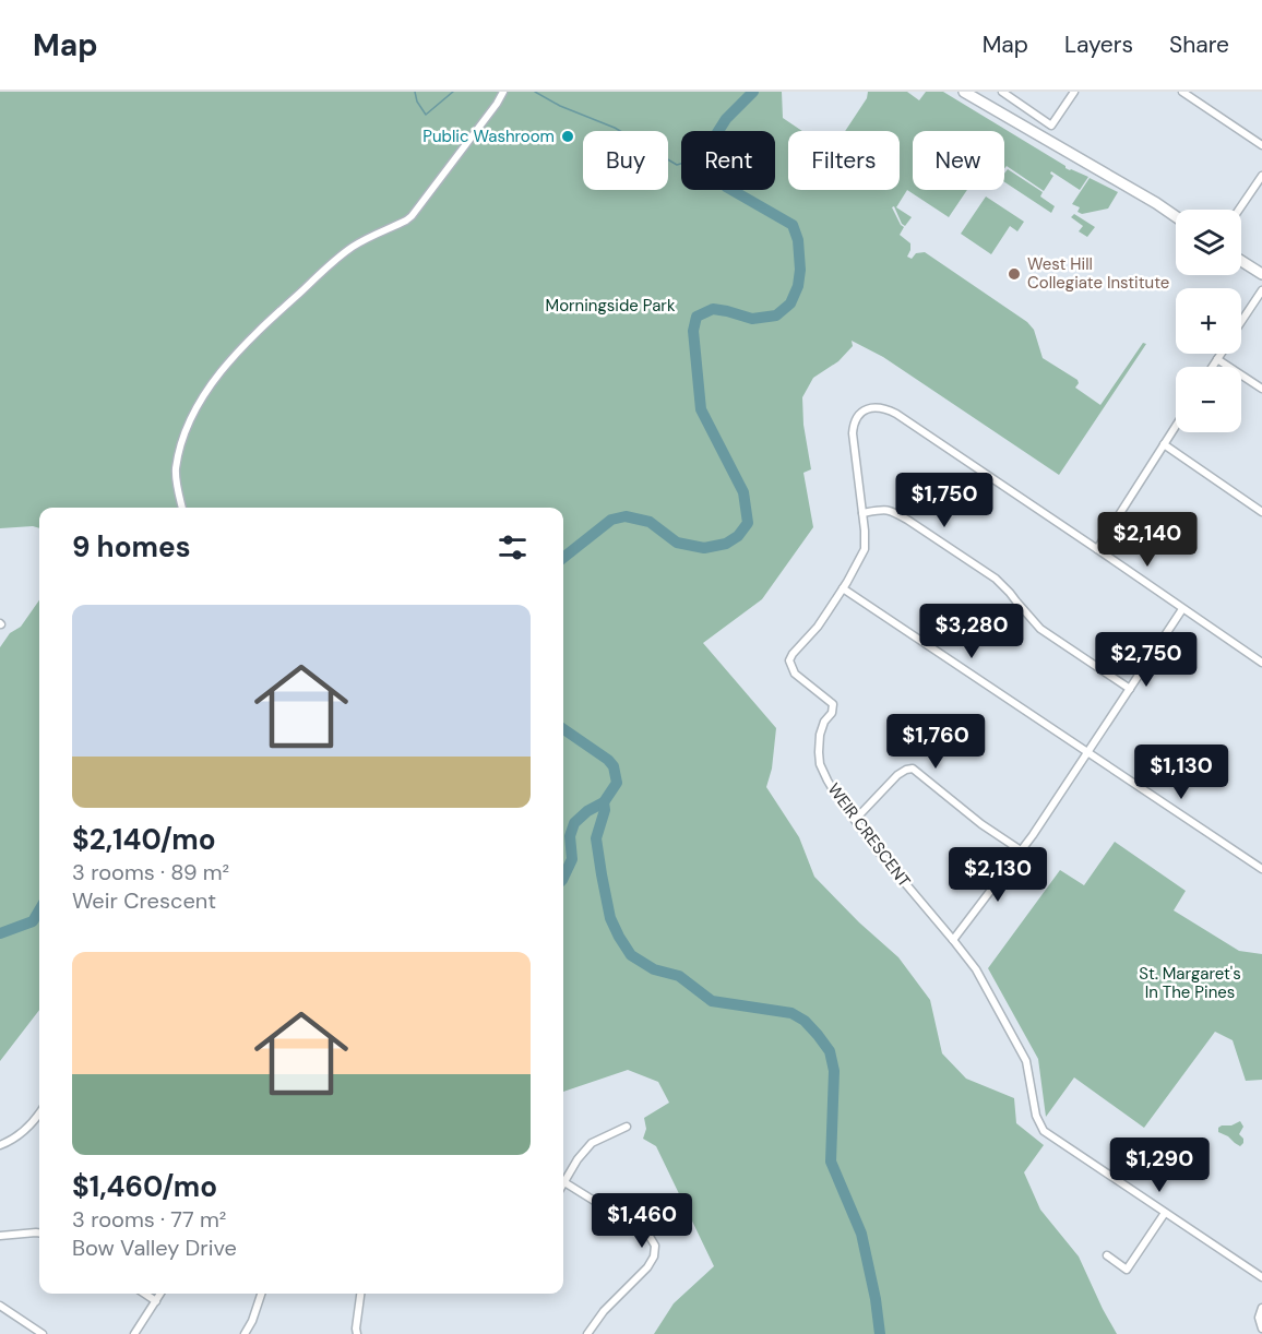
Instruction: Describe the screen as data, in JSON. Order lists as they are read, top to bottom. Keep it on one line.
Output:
{"streets":{"street":["WEIR CRESCENT"]},"parks":["Morningside Park","St. Margaret's In The Pines"],"places":["Public Washroom","West Hill Collegiate Institute"],"page":{"header":"Map","nav":["Map","Layers","Share"],"chip":["Buy","Rent","Filters","New"],"map_buttons":["+","−"],"price":["$1,750","$2,140","$3,280","$2,750","$1,760","$1,130","$2,130","$1,290","$1,460"],"heading":"9 homes","list":[{"name":"$2,140/mo","note":"3 rooms · 89 m² · Weir Crescent"},{"name":"$1,460/mo","note":"3 rooms · 77 m² · Bow Valley Drive"}]}}
